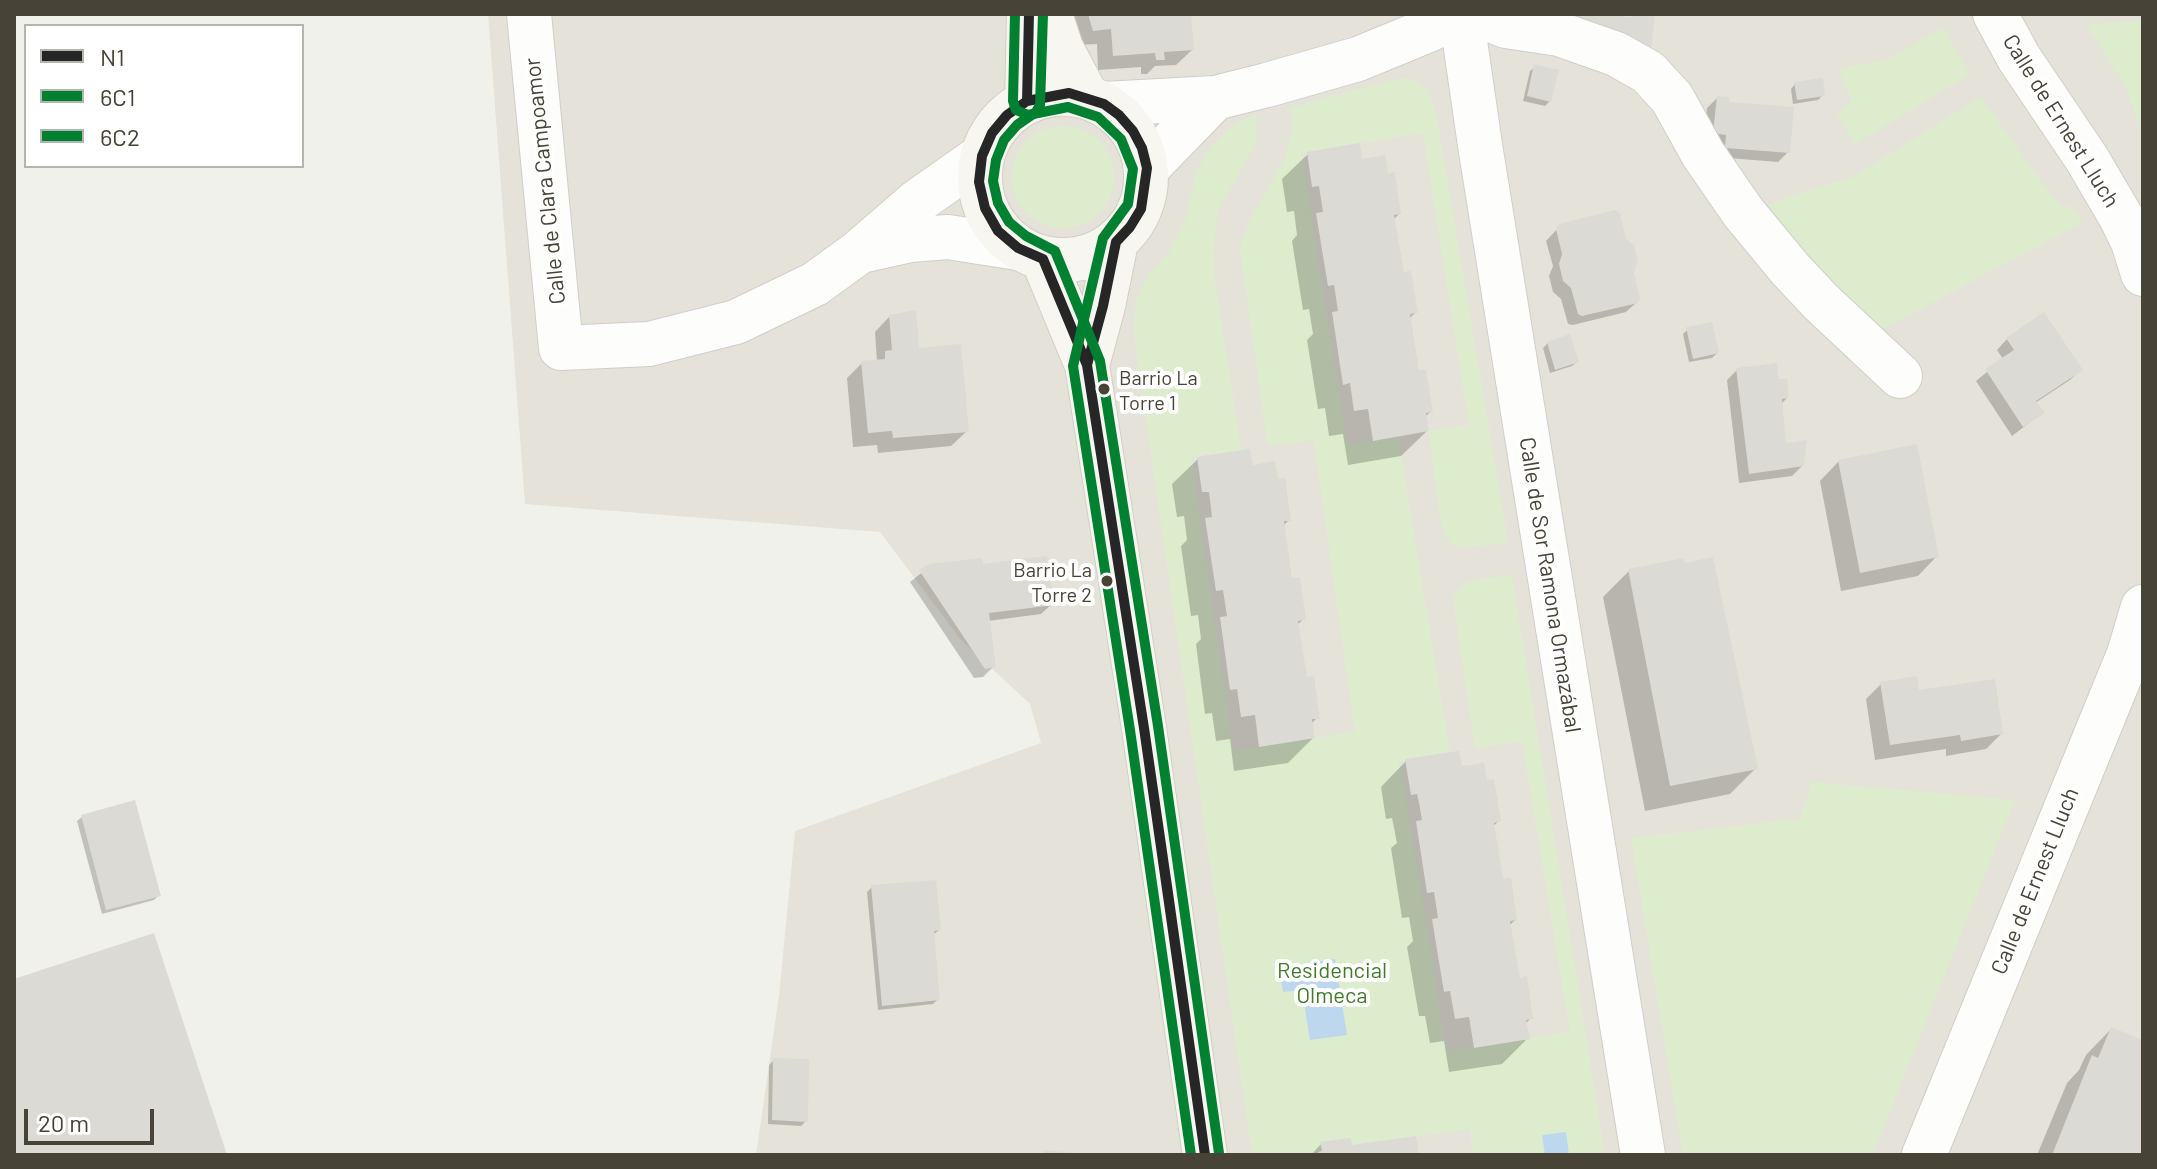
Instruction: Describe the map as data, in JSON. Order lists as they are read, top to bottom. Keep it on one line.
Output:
{"streets":{"street":["Calle de Ernest Lluch","Calle de Clara Campoamor","Calle de Sor Ramona Ormazábal"]},"parks":["Residencial Olmeca"],"places":["Barrio La Torre 1","Barrio La Torre 2"],"lines":["transit line N1","transit line 6C1","transit line 6C2"],"legend":["N1","6C1","6C2"],"scale_bar":"20 m"}
